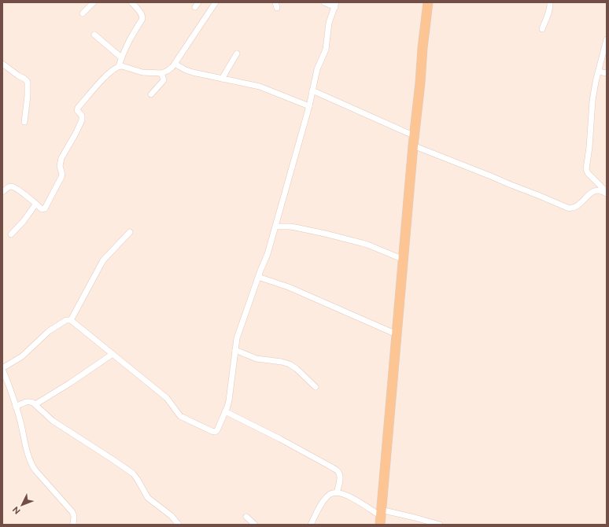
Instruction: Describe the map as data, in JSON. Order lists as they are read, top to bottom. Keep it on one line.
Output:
{"north":"bottom left"}
